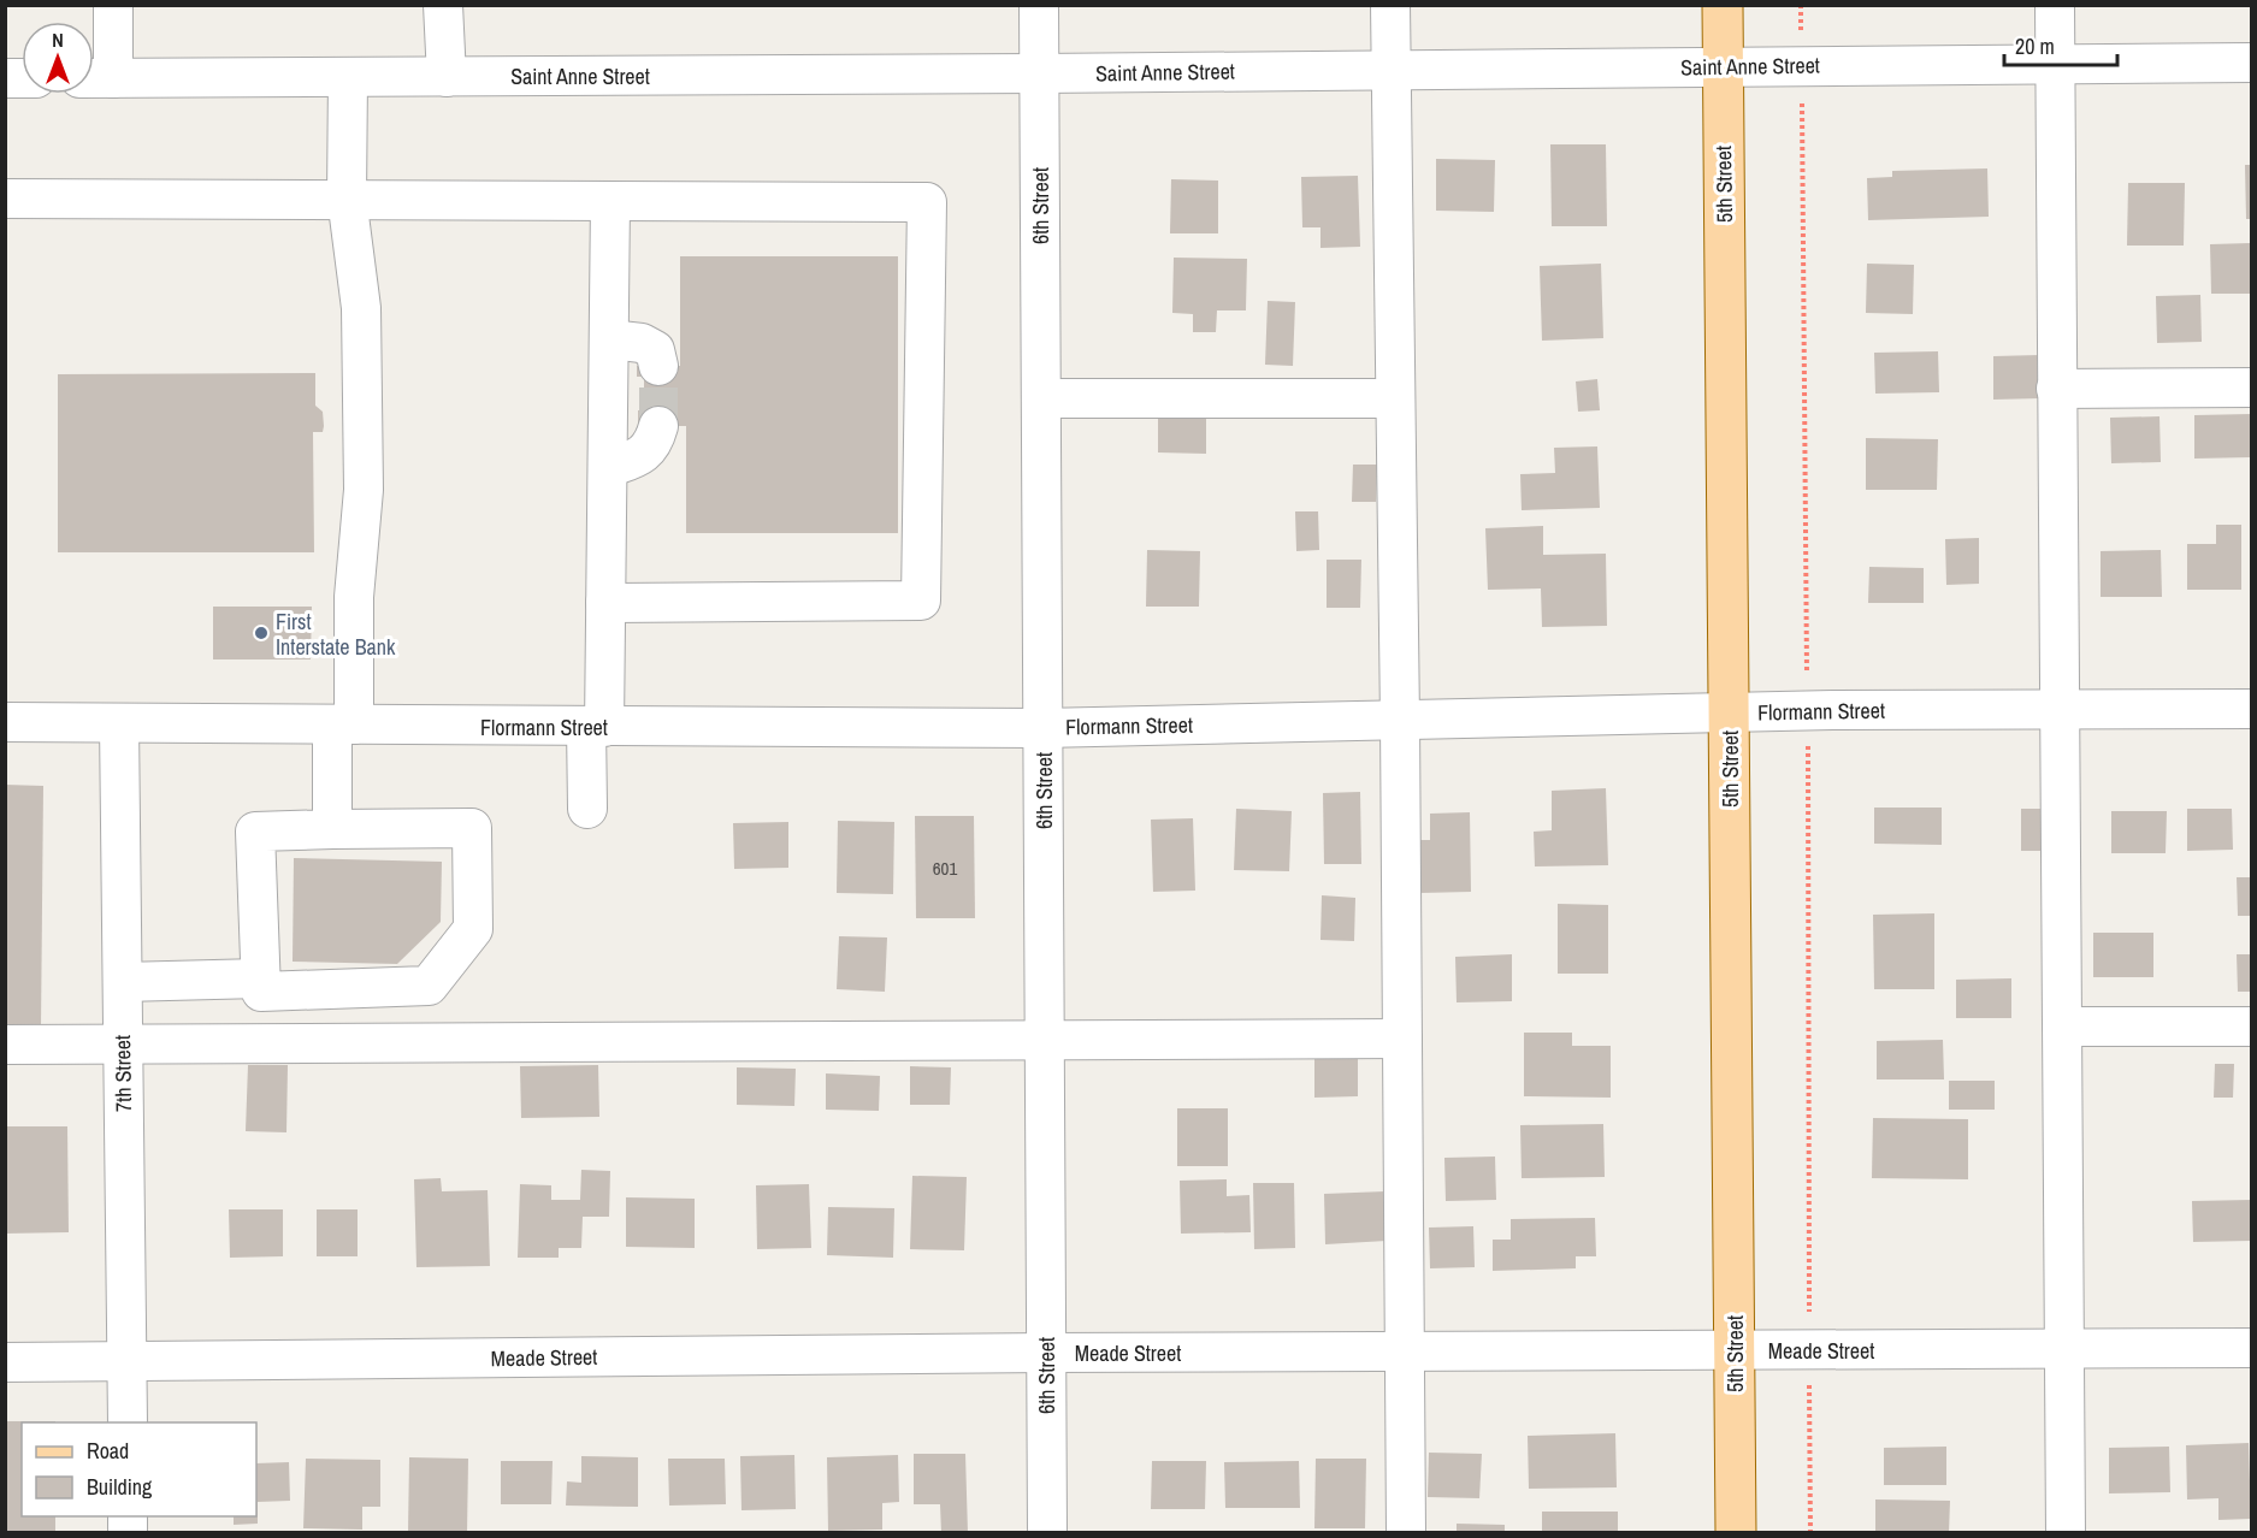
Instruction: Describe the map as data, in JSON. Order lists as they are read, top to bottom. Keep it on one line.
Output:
{"streets":{"main road":["5th Street"],"street":["Saint Anne Street","6th Street","Flormann Street","7th Street","Meade Street"]},"crossings":[["Saint Anne Street","5th Street"],["Saint Anne Street","6th Street"],["5th Street","Flormann Street"],["5th Street","Meade Street"],["6th Street","Flormann Street"],["6th Street","Meade Street"],["Flormann Street","7th Street"],["7th Street","Meade Street"]],"places":["First Interstate Bank"],"house_numbers":["601"],"legend":["Road","Building"],"scale_bar":"20 m","north":"top"}
